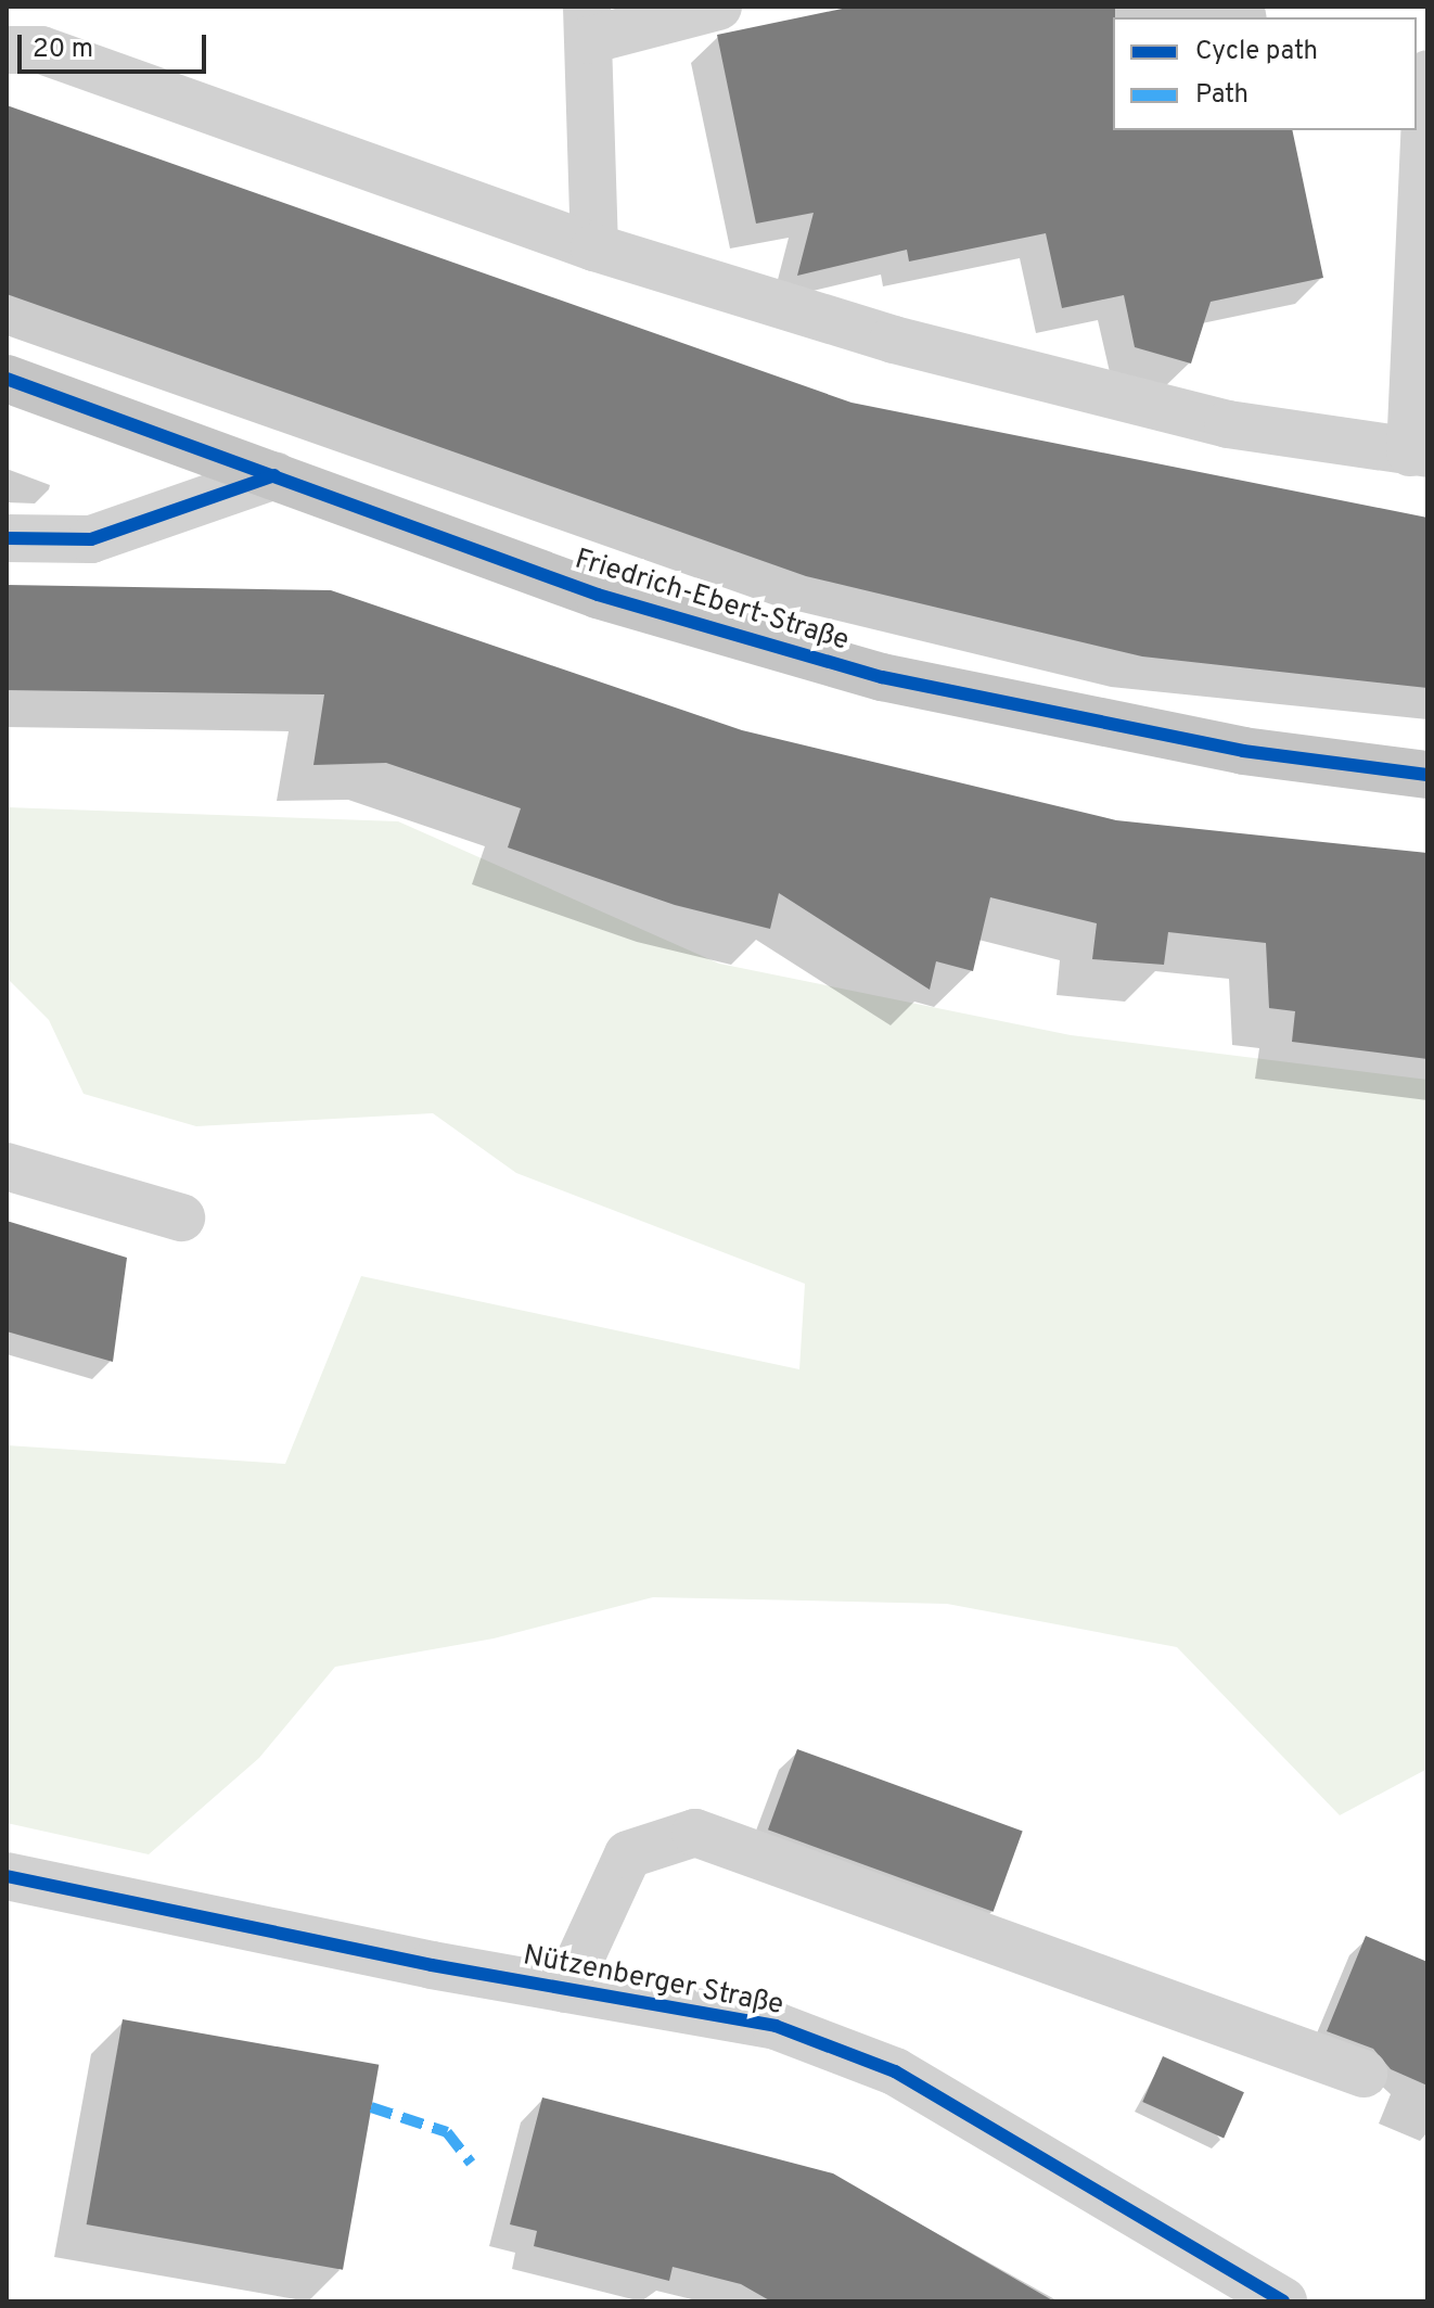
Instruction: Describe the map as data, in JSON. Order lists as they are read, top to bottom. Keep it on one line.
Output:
{"streets":{"main road":["Friedrich-Ebert-Straße"],"street":["Nützenberger Straße"]},"legend":["Cycle path","Path"],"scale_bar":"20 m"}
